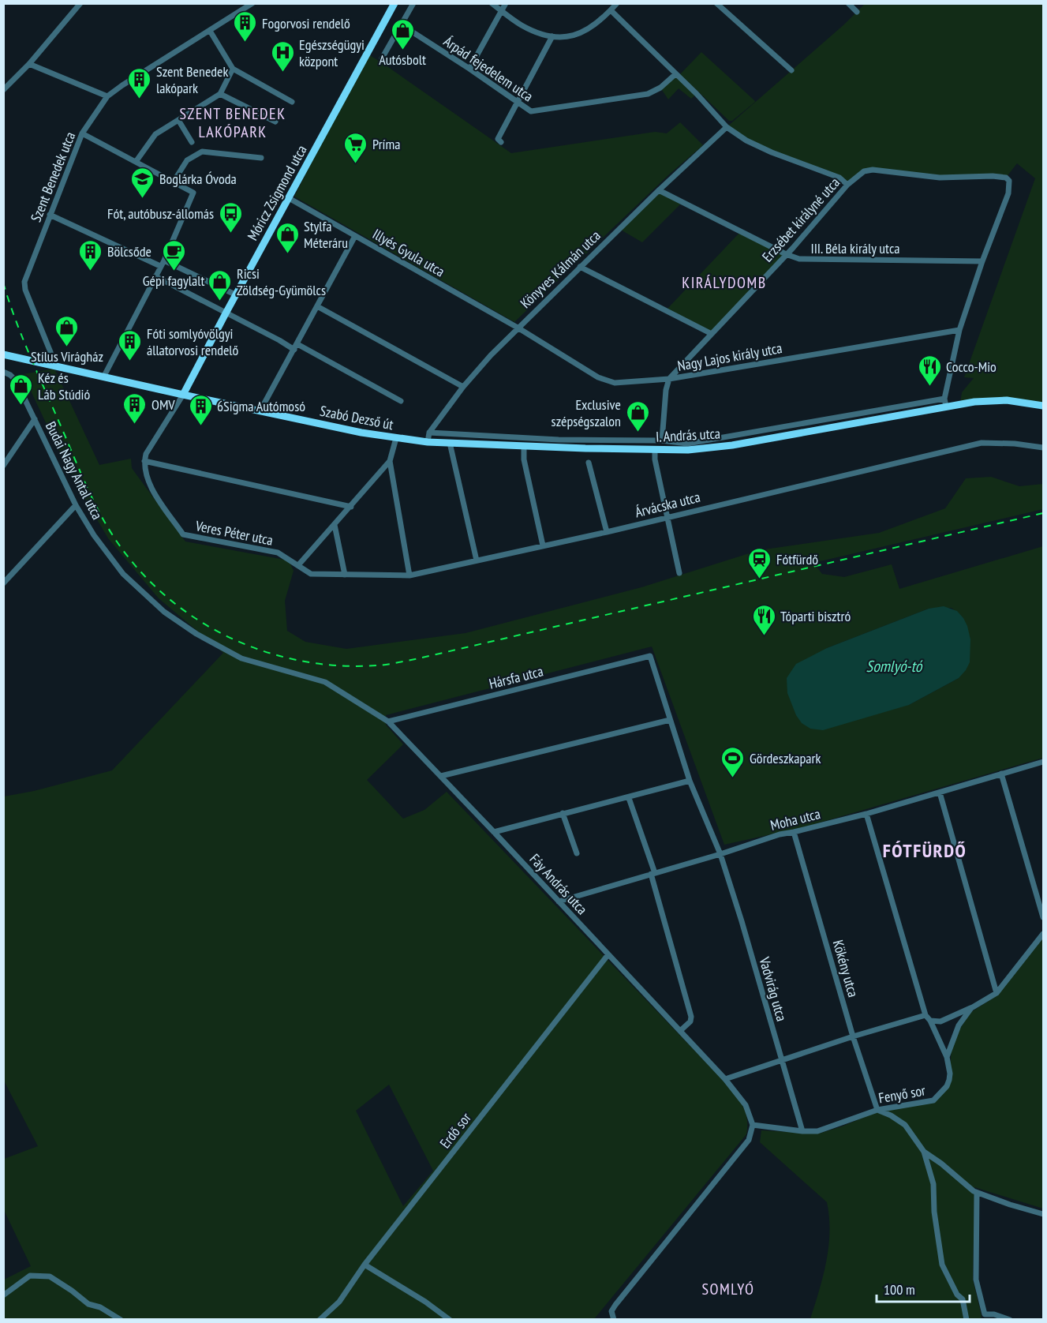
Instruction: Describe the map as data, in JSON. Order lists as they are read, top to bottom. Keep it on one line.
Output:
{"streets":{"main road":["Móricz Zsigmond utca","Szabó Dezső út","I. András utca"],"street":["Árpád fejedelem utca","Szent Benedek utca","Erzsébet királyné utca","III. Béla király utca","Illyés Gyula utca","Könyves Kálmán utca","Nagy Lajos király utca","Budai Nagy Antal utca","Árvácska utca","Veres Péter utca","Hársfa utca","Moha utca","Fáy András utca","Kökény utca","Vadvirág utca","Fenyő sor","Erdő sor"]},"crossings":[["Móricz Zsigmond utca","Illyés Gyula utca"],["Móricz Zsigmond utca","Szabó Dezső út"],["Erzsébet királyné utca","III. Béla király utca"],["Erzsébet királyné utca","Nagy Lajos király utca"],["III. Béla király utca","Könyves Kálmán utca"],["Illyés Gyula utca","Könyves Kálmán utca"],["Illyés Gyula utca","Nagy Lajos király utca"],["Könyves Kálmán utca","Nagy Lajos király utca"],["Könyves Kálmán utca","Szabó Dezső út"],["Könyves Kálmán utca","I. András utca"],["Szabó Dezső út","I. András utca"],["Budai Nagy Antal utca","Fáy András utca"],["Árvácska utca","Veres Péter utca"],["Hársfa utca","Fáy András utca"],["Hársfa utca","Vadvirág utca"],["Moha utca","Fáy András utca"],["Moha utca","Kökény utca"],["Moha utca","Vadvirág utca"],["Fáy András utca","Fenyő sor"],["Fáy András utca","Erdő sor"],["Kökény utca","Fenyő sor"],["Vadvirág utca","Fenyő sor"]],"districts":["SZENT BENEDEK LAKÓPARK","KIRÁLYDOMB","FÓTFÜRDŐ","SOMLYÓ"],"water":["Somlyó-tó"],"places":{"building":["Fogorvosi rendelő","Szent Benedek lakópark","Bölcsőde","Fóti somlyóvölgyi állatorvosi rendelő","OMV","6Sigma Autómosó"],"shop":["Autósbolt","Stylfa Méteráru","Ricsi Zöldség-Gyümölcs","Stílus Virágház","Kéz és Láb Stúdió","Exclusive szépségszalon"],"hospital":["Egészségügyi központ"],"supermarket":["Príma"],"school or university":["Boglárka Óvoda"],"bus stop":["Fót, autóbusz-állomás"],"cafe":["Gépi fagylalt"],"restaurant":["Cocco-Mio","Tóparti bisztró"],"station":["Fótfürdő"],"sports":["Gördeszkapark"]},"scale_bar":"100 m"}
